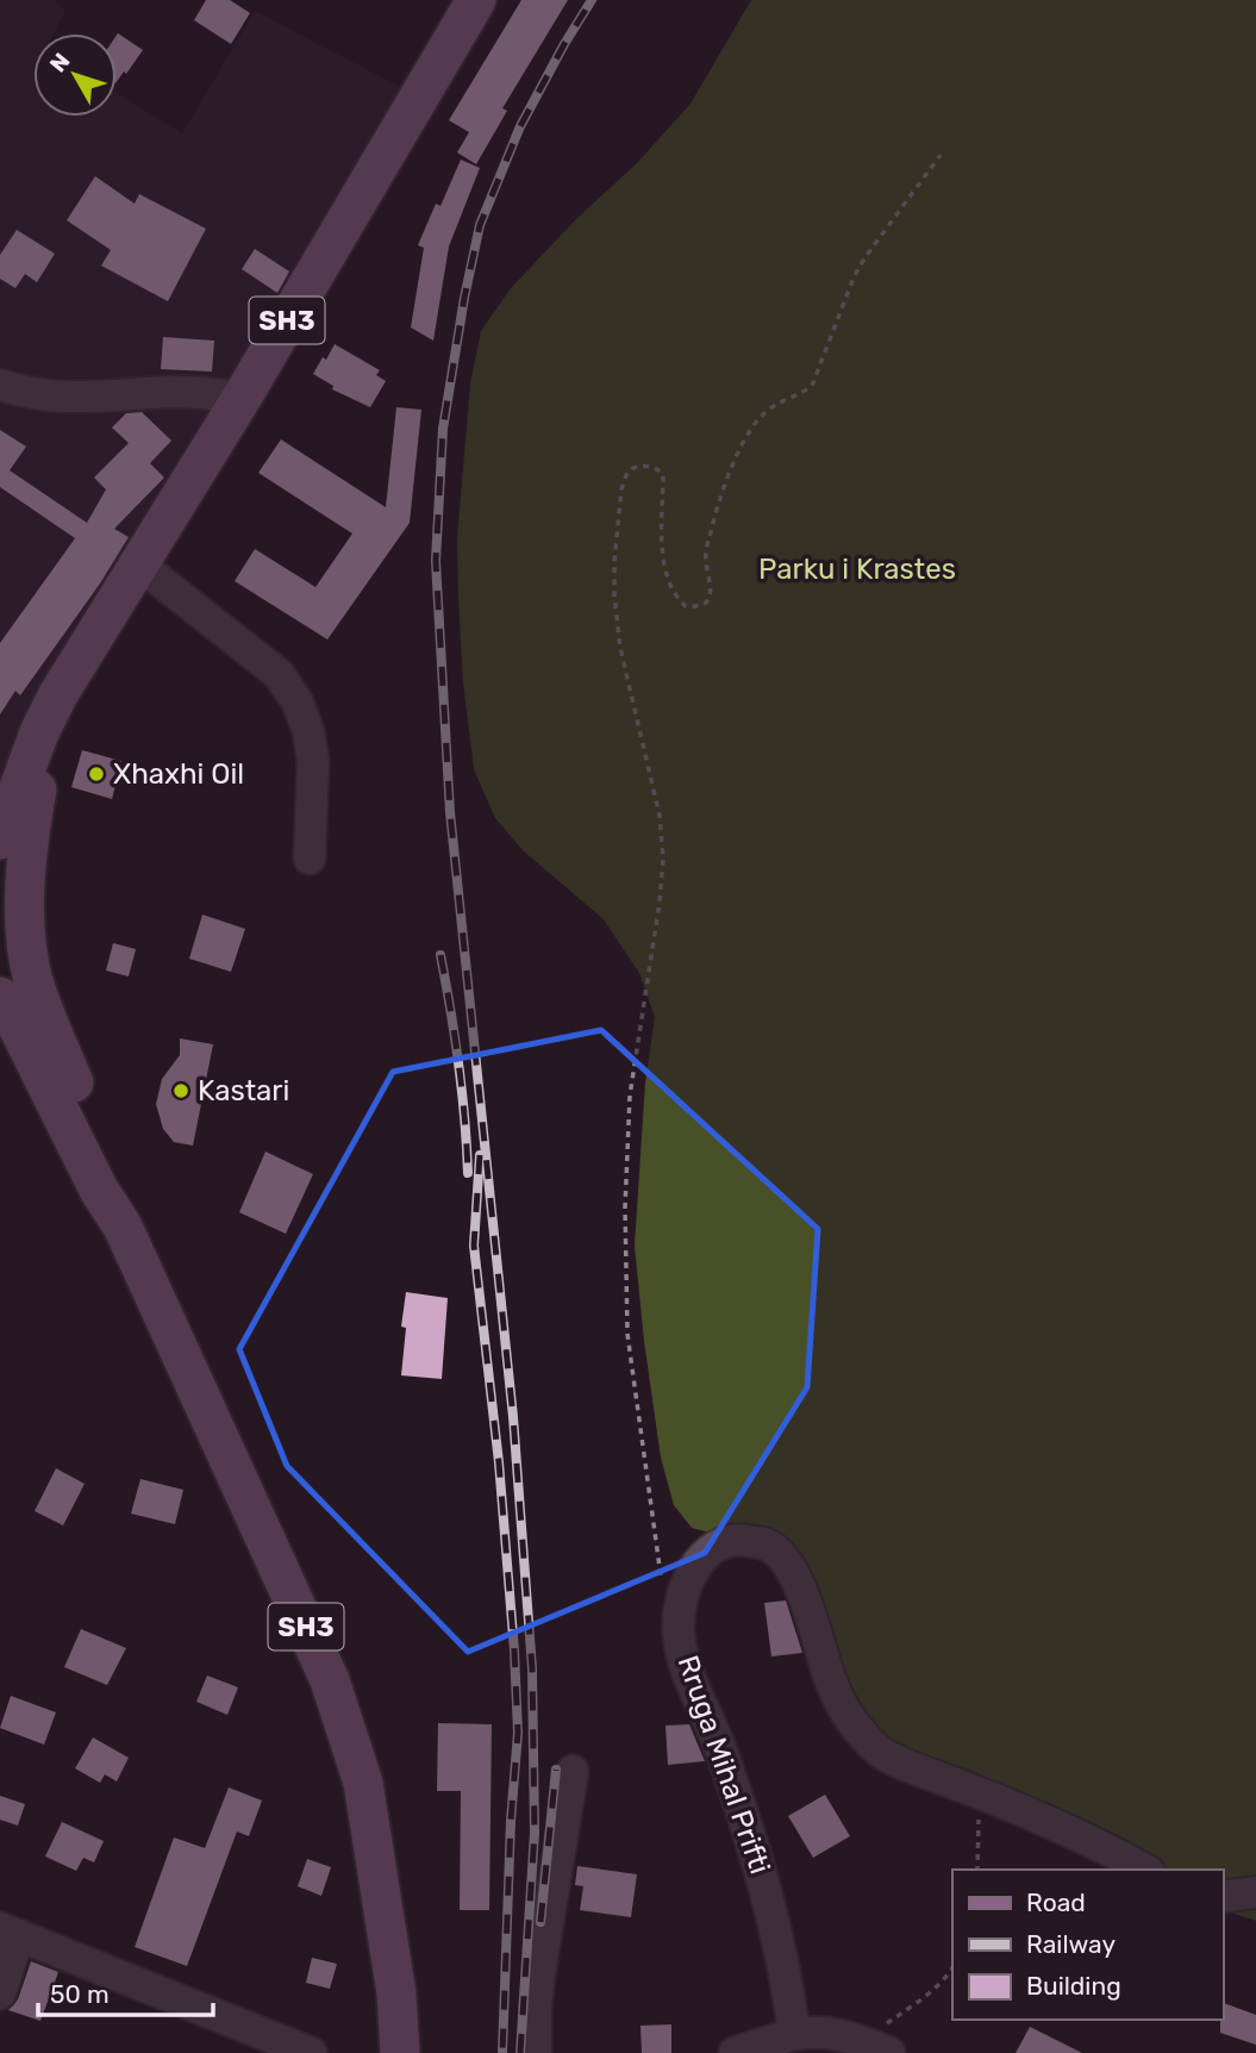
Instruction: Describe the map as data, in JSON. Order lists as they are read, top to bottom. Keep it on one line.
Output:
{"streets":{"main road":["SH3"],"street":["Rruga Mihal Prifti"]},"parks":["Parku i Krastes"],"places":["Xhaxhi Oil","Kastari"],"legend":["Road","Railway","Building"],"scale_bar":"50 m","north":"top left"}
